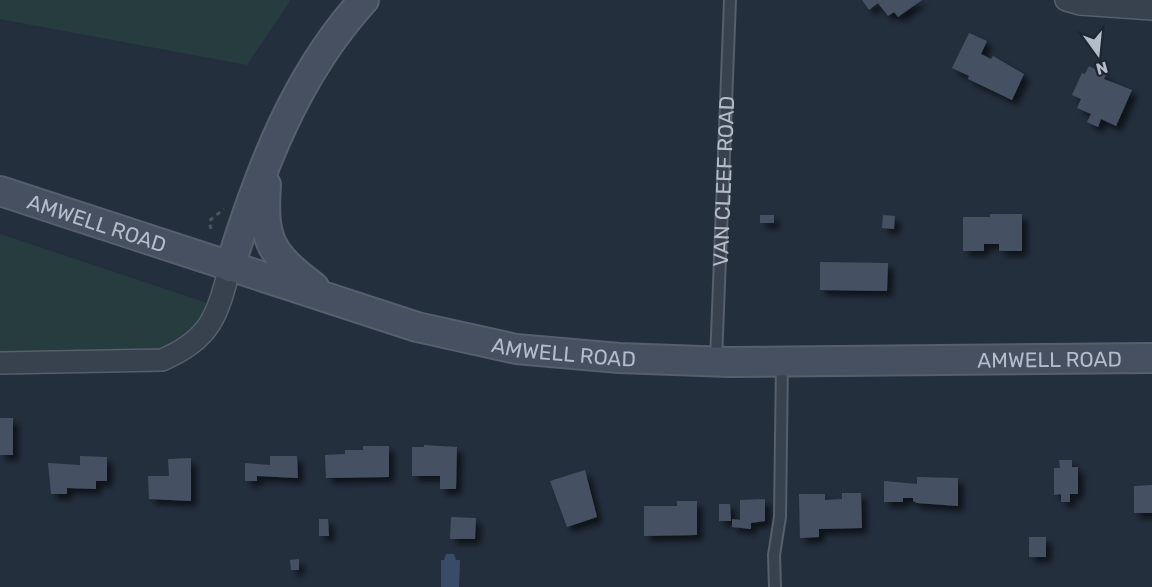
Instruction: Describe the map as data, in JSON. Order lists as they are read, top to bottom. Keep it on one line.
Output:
{"streets":{"main road":["AMWELL ROAD"],"lane":["VAN CLEEF ROAD"]},"crossings":[["VAN CLEEF ROAD","AMWELL ROAD"]],"north":"bottom"}
